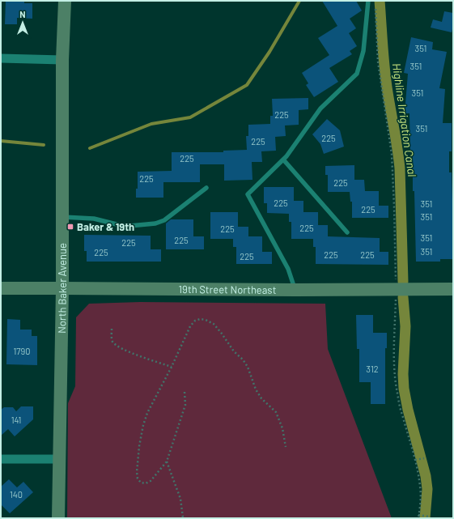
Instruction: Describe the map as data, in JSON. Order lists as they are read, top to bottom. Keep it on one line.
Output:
{"streets":{"main road":["North Baker Avenue","19th Street Northeast"]},"crossings":[["North Baker Avenue","19th Street Northeast"]],"water":["Highline Irrigation Canal"],"places":{"transit":["Baker & 19th"]},"house_numbers":["351","351","351","225","351","225","225","225","225","225","225","351","225","351","225","225","351","225","225","351","225","225","225","225","1790","312","141","140"],"north":"top"}
